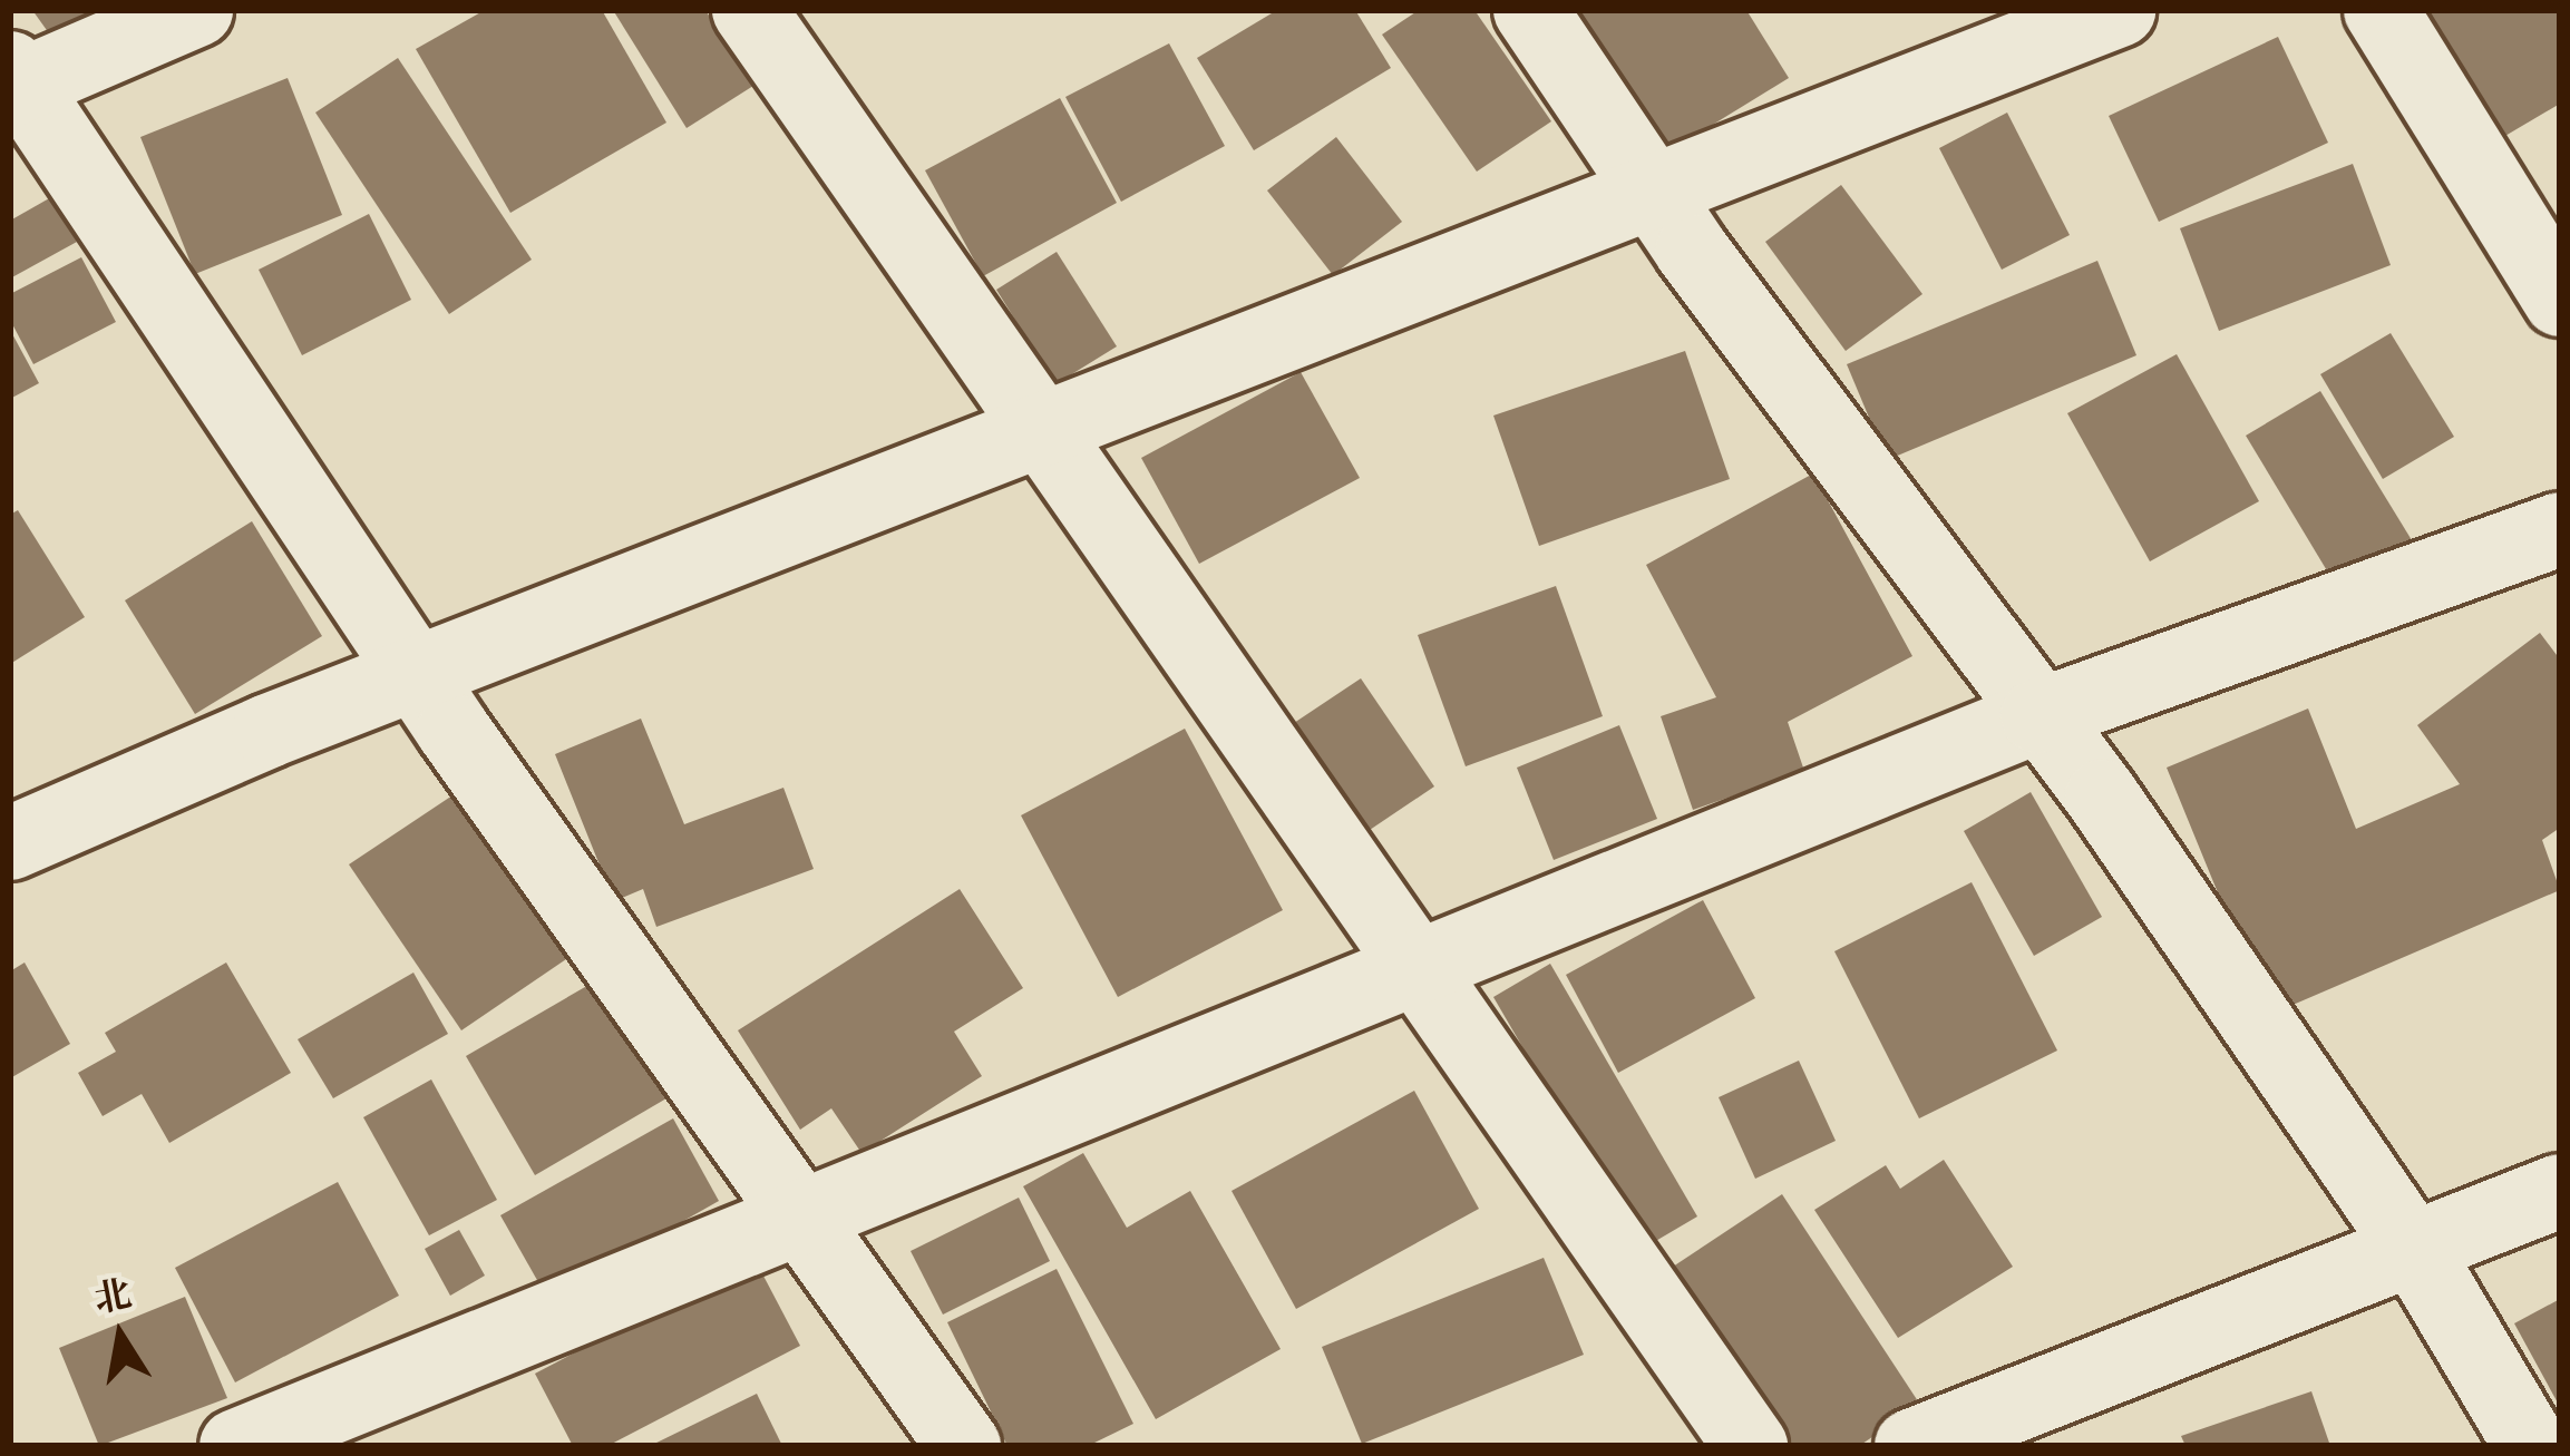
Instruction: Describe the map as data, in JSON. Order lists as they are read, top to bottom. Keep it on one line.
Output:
{"north":"top"}
